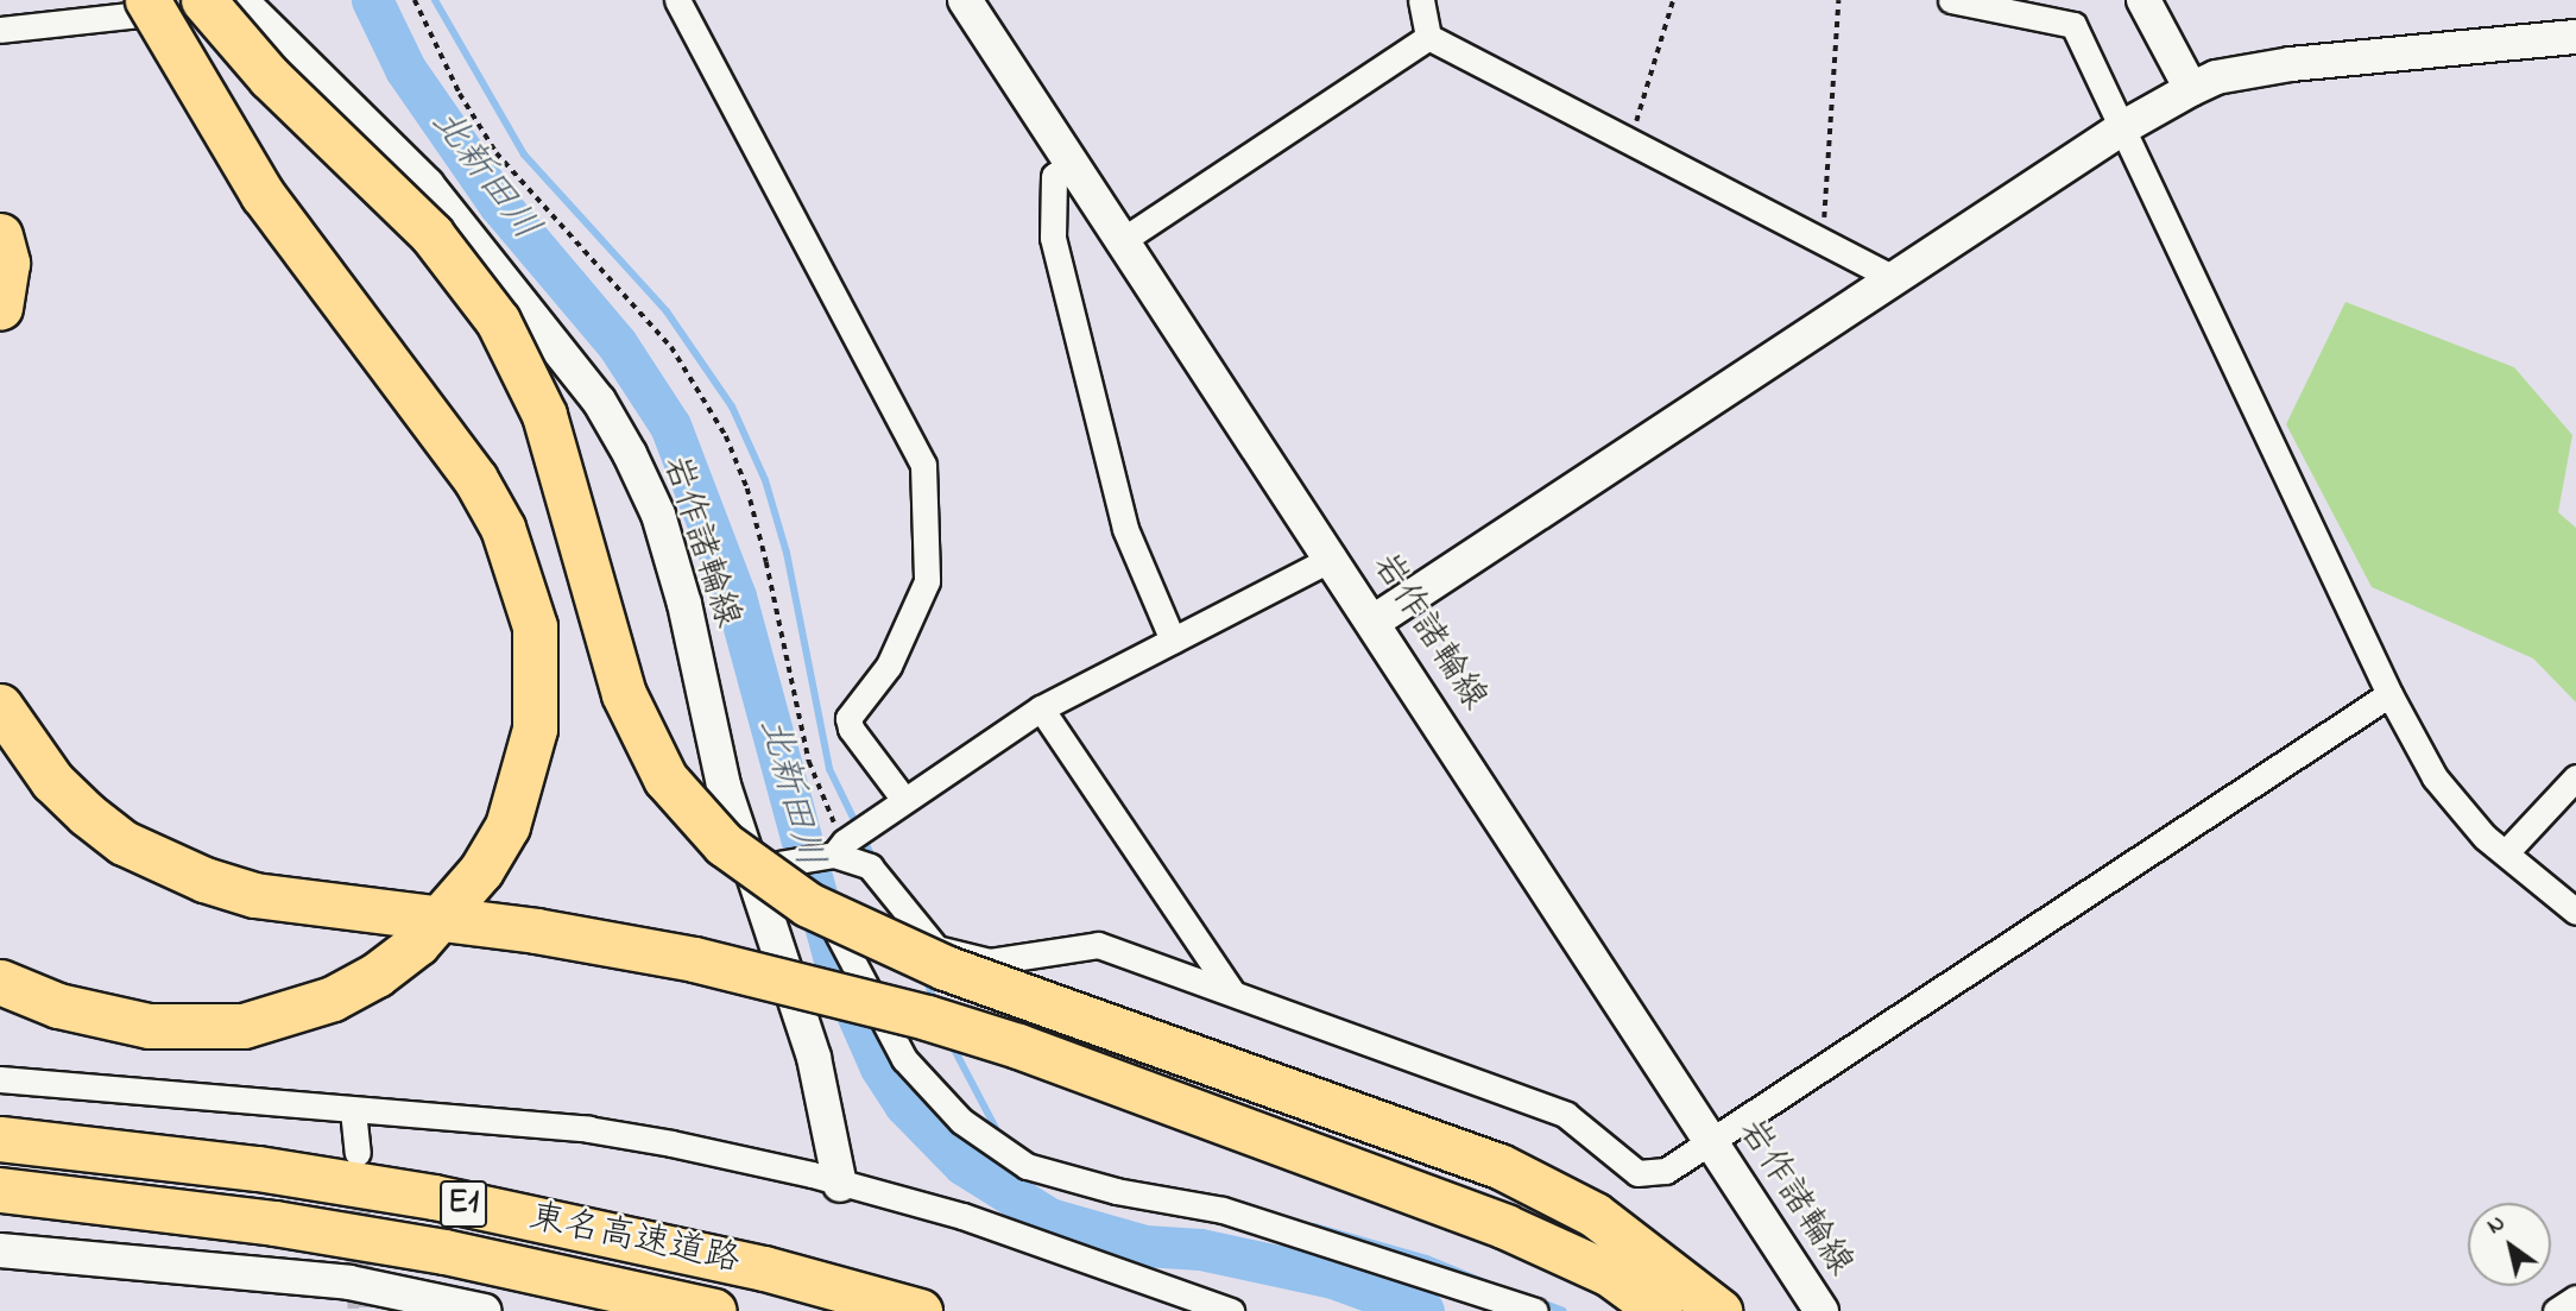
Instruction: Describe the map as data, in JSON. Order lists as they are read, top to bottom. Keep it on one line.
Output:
{"streets":{"highway":["E1","東名高速道路"],"main road":["岩作諸輪線"]},"water":["北新田川"],"north":"top left"}
